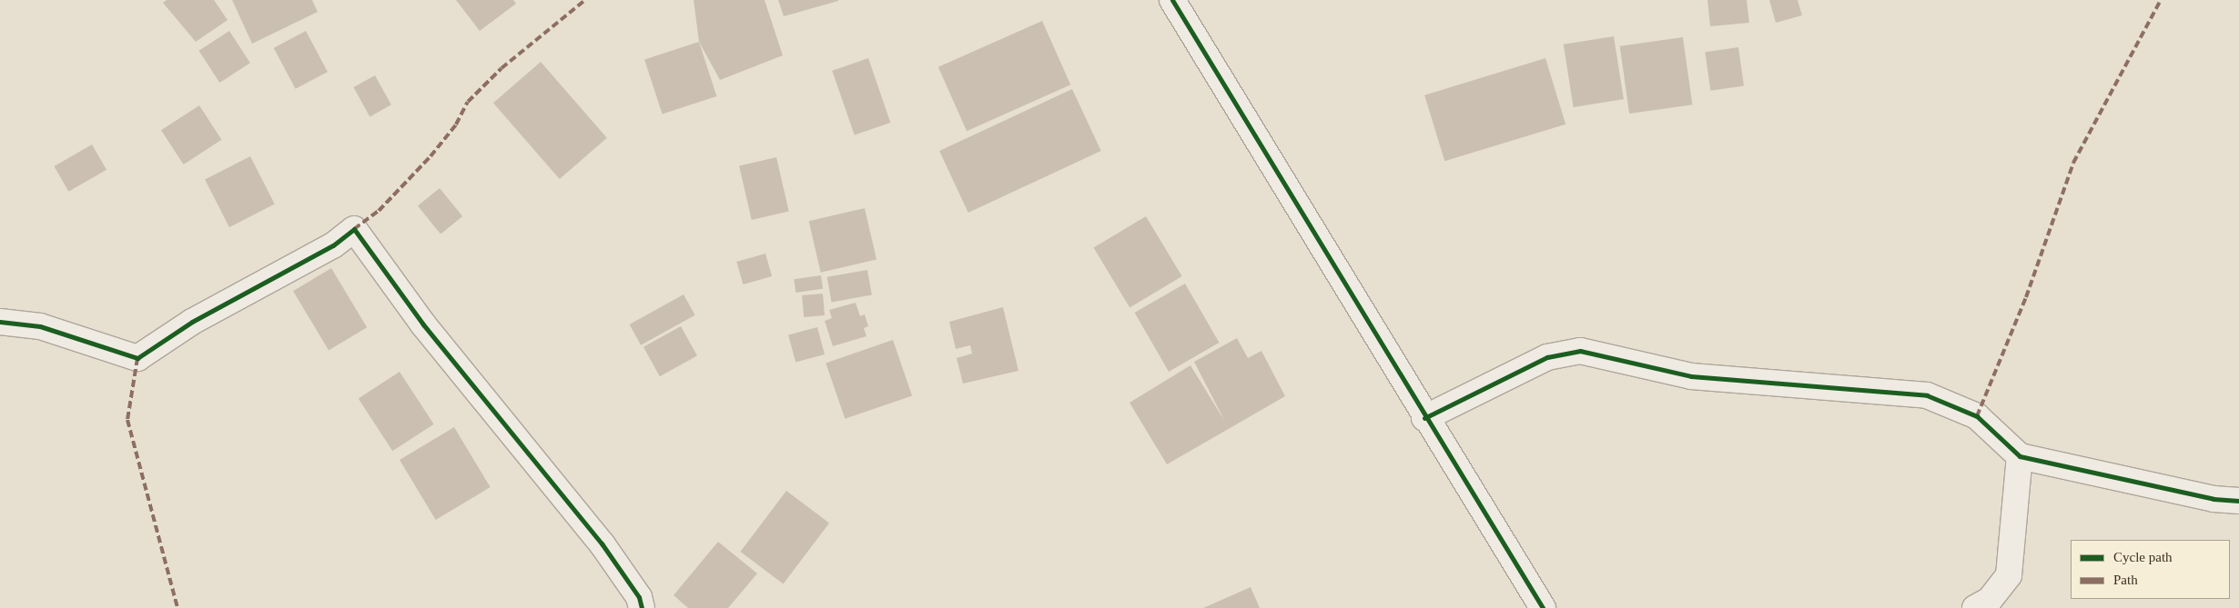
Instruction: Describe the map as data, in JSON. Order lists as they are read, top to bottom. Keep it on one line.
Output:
{"legend":["Cycle path","Path"]}
